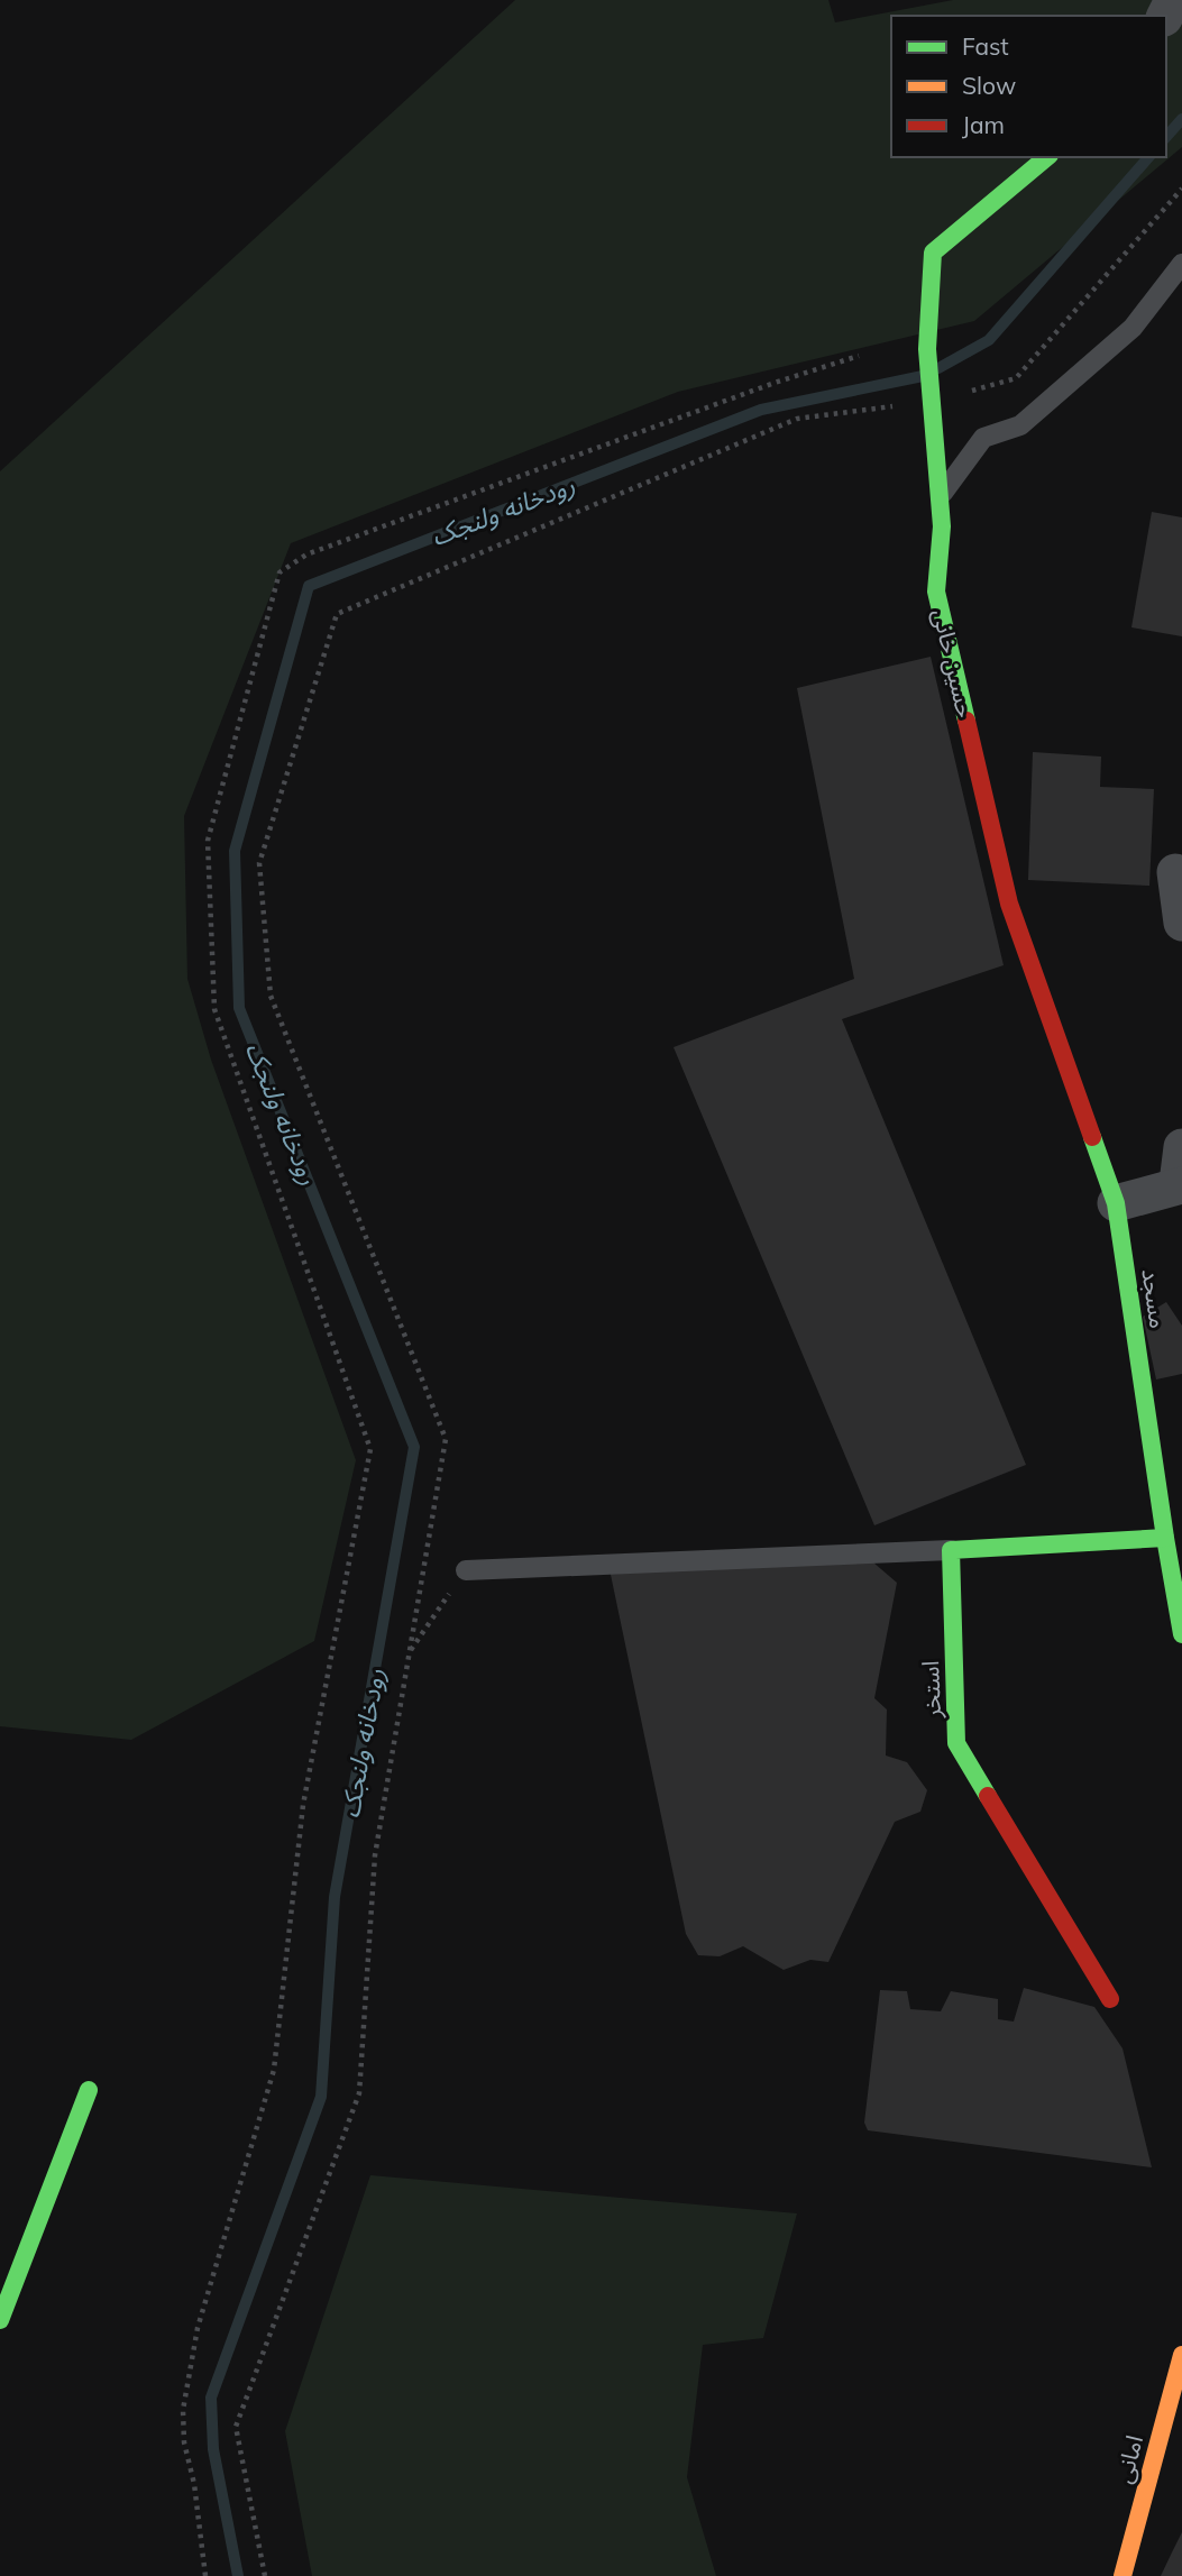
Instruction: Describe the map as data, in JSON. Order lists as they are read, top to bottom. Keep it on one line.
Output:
{"streets":{"street":["حسین خانی","مسجد","استخر","امانی"]},"crossings":[["حسین خانی","مسجد"]],"water":["رودخانه ولنجک"],"legend":["Fast","Slow","Jam"]}
